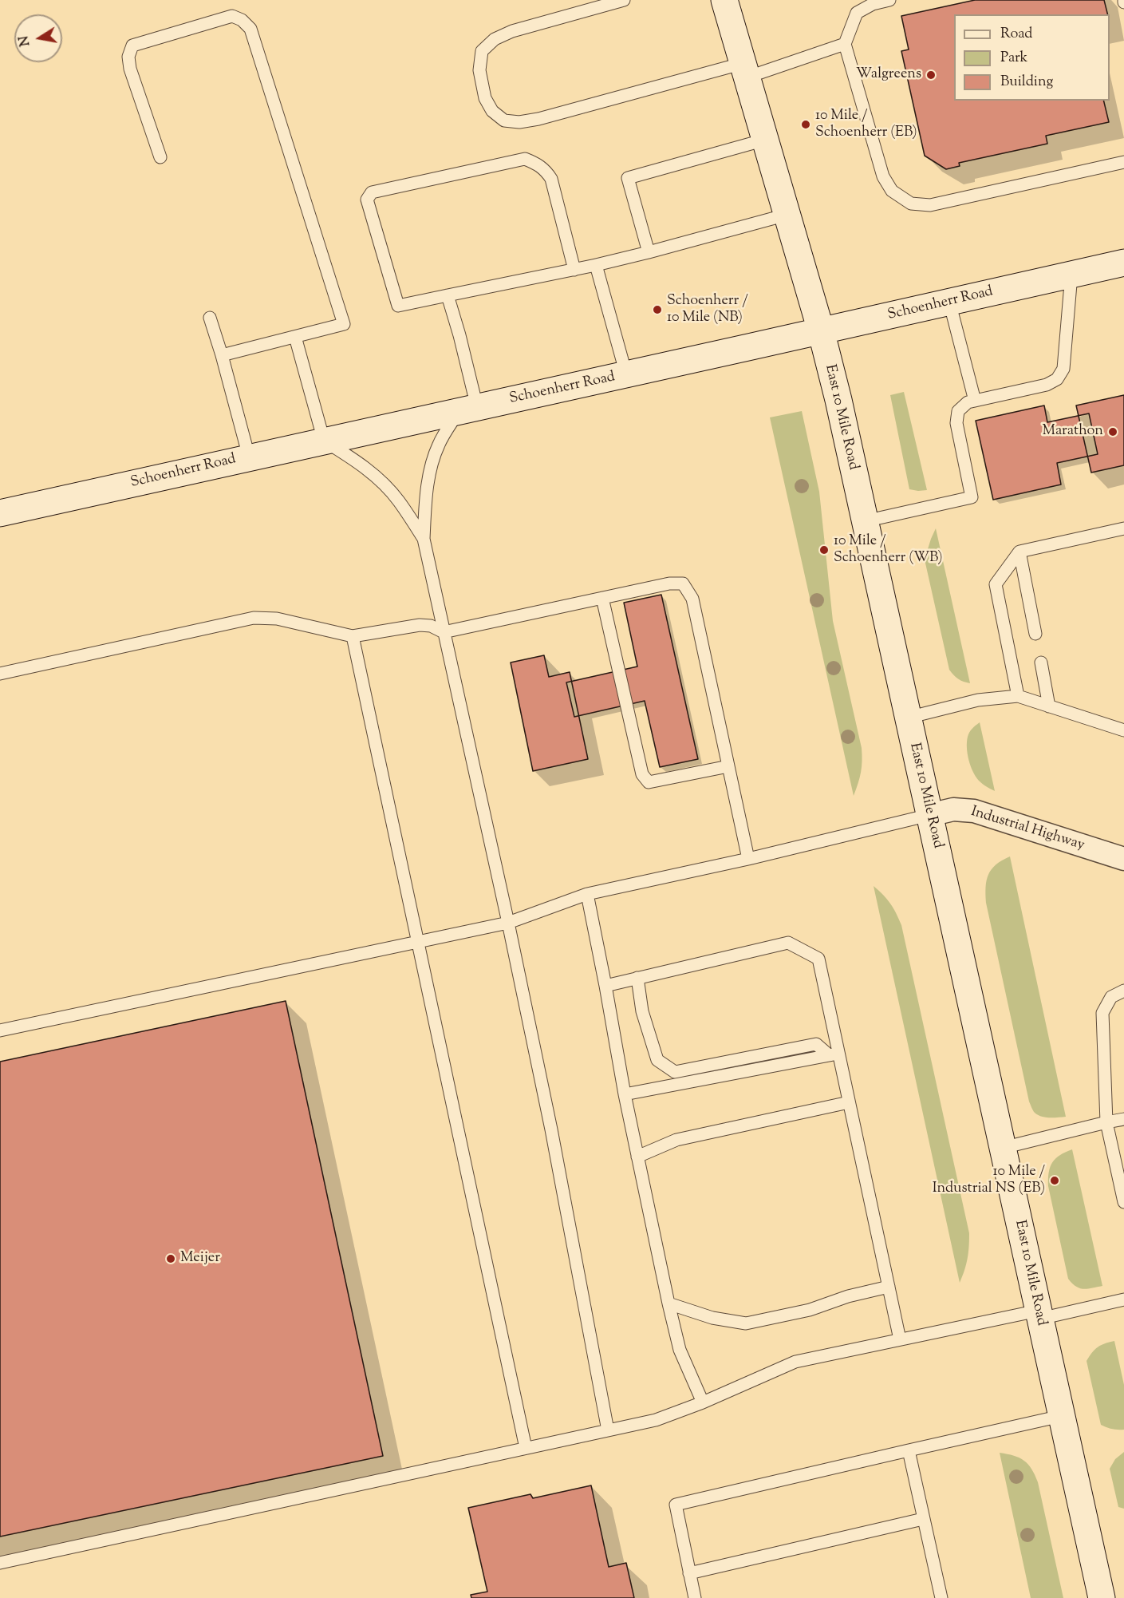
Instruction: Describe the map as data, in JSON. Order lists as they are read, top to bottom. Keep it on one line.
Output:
{"streets":{"main road":["Schoenherr Road","East 10 Mile Road"],"street":["Industrial Highway"]},"crossings":[["Schoenherr Road","East 10 Mile Road"],["East 10 Mile Road","Industrial Highway"]],"places":["Walgreens","10 Mile / Schoenherr (EB)","Schoenherr / 10 Mile (NB)","Marathon","10 Mile / Schoenherr (WB)","10 Mile / Industrial NS (EB)","Meijer"],"legend":["Road","Park","Building"],"north":"left"}
